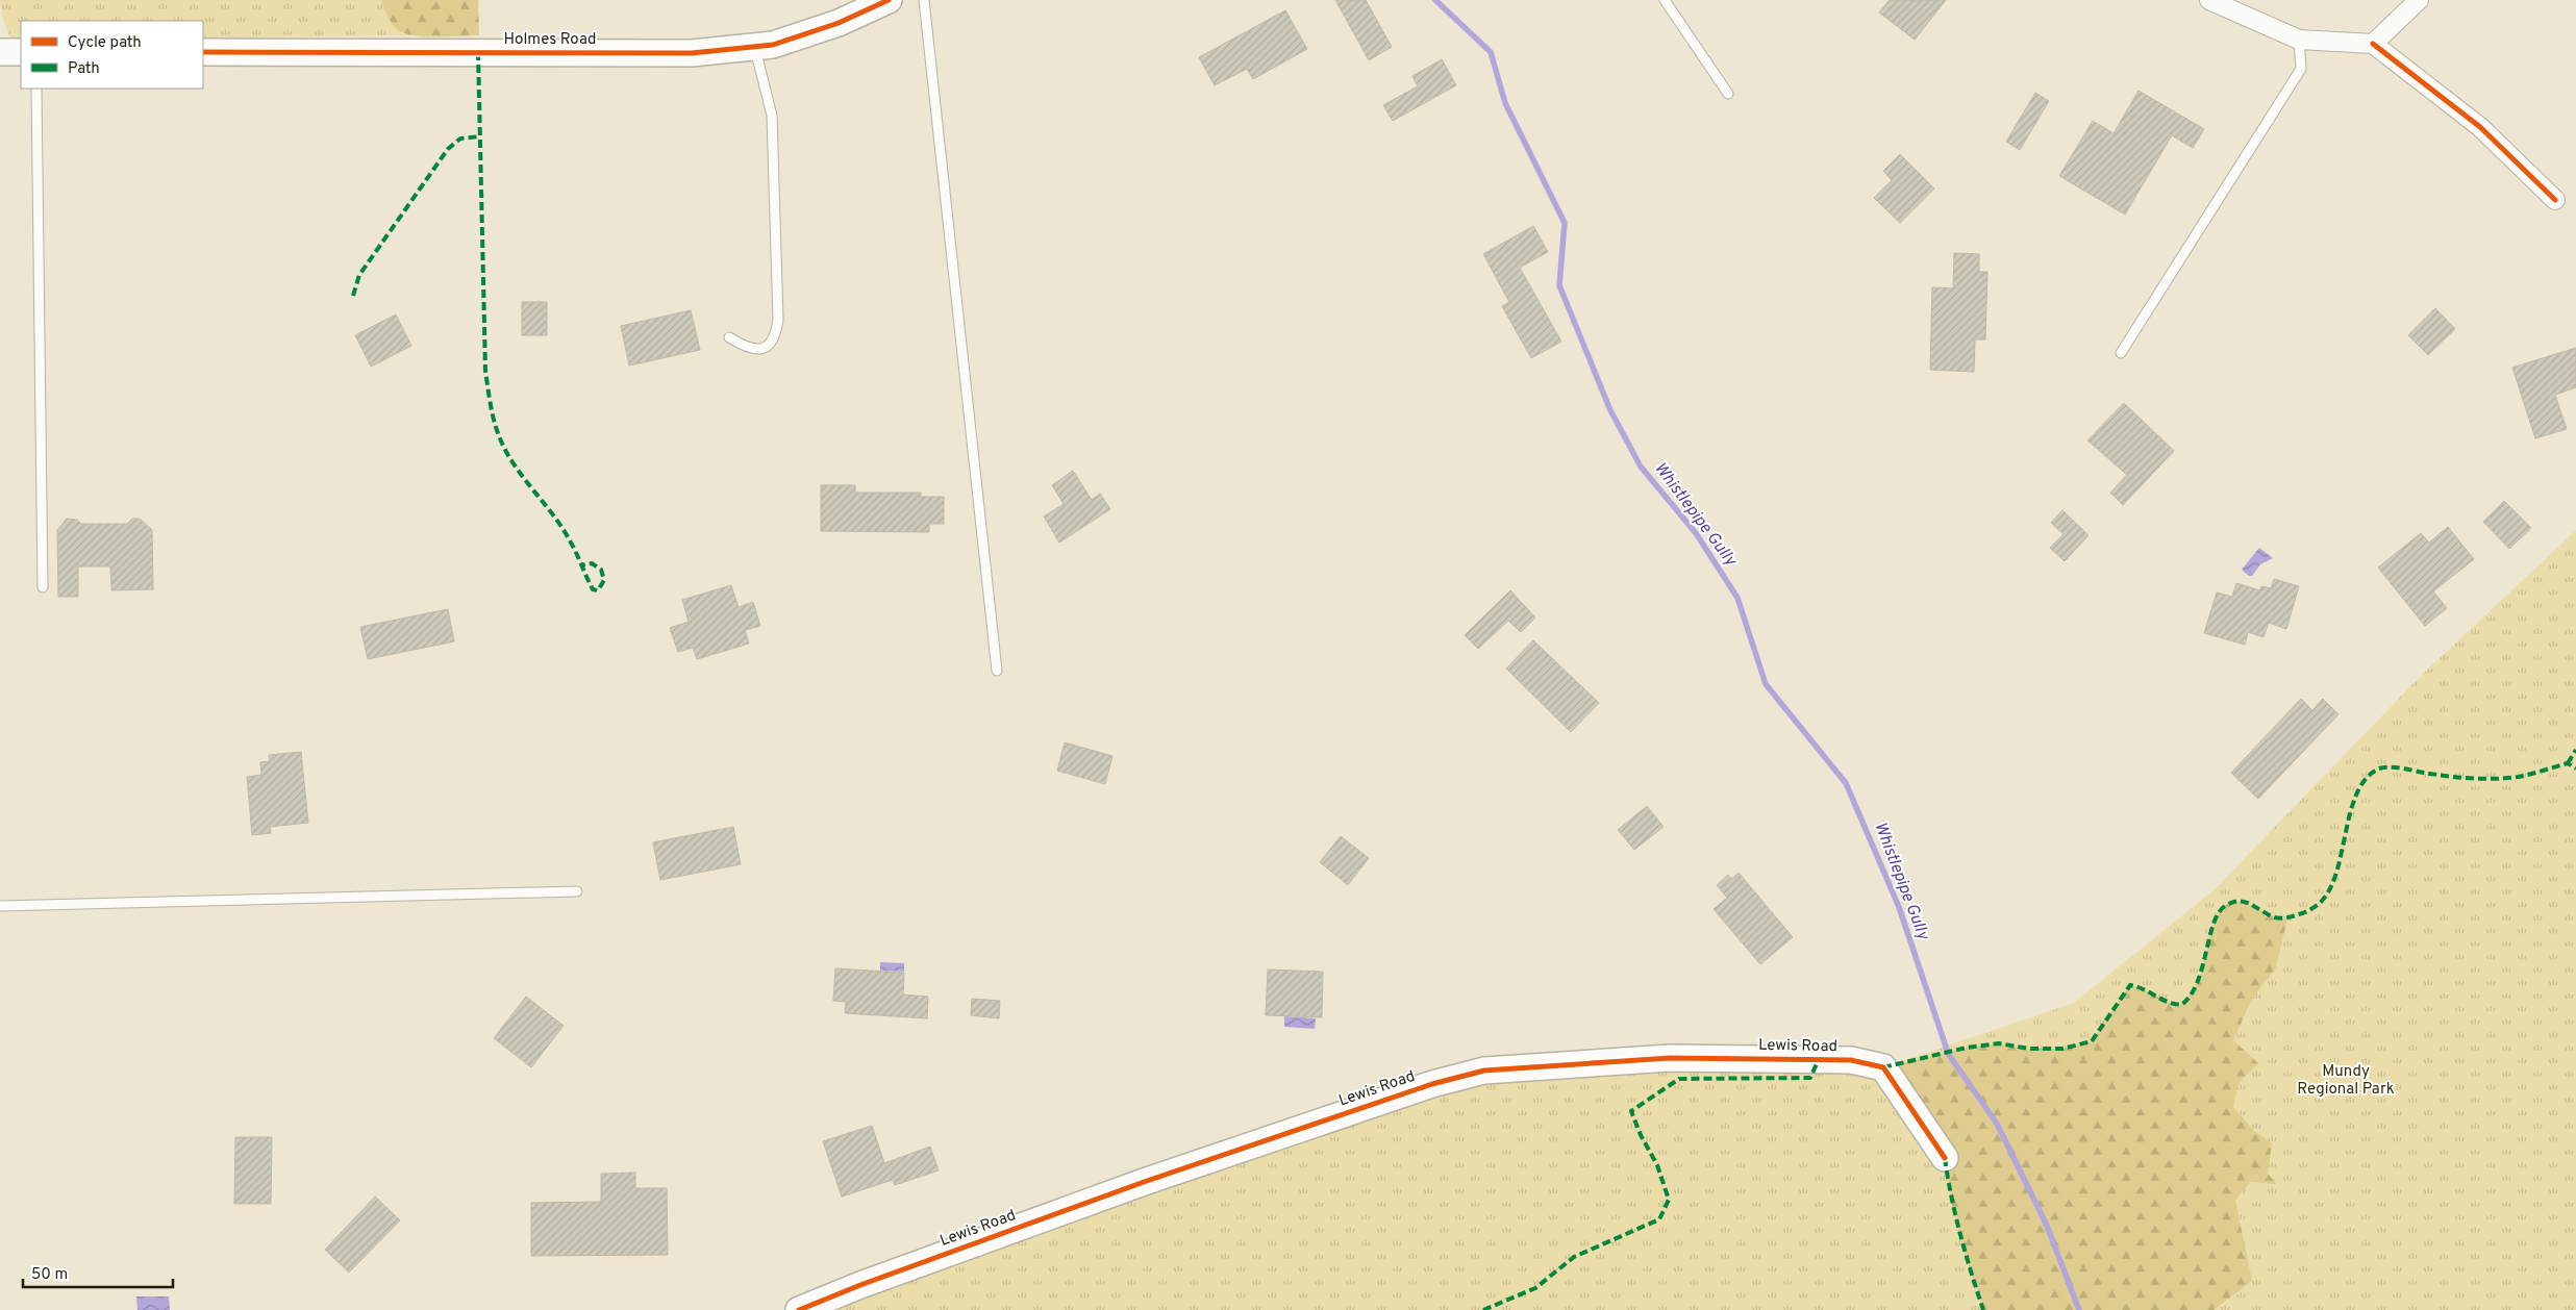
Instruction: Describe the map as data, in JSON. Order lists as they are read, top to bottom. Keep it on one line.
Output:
{"streets":{"street":["Holmes Road","Lewis Road"]},"water":["Whistlepipe Gully"],"parks":["Mundy Regional Park"],"legend":["Cycle path","Path"],"scale_bar":"50 m"}
